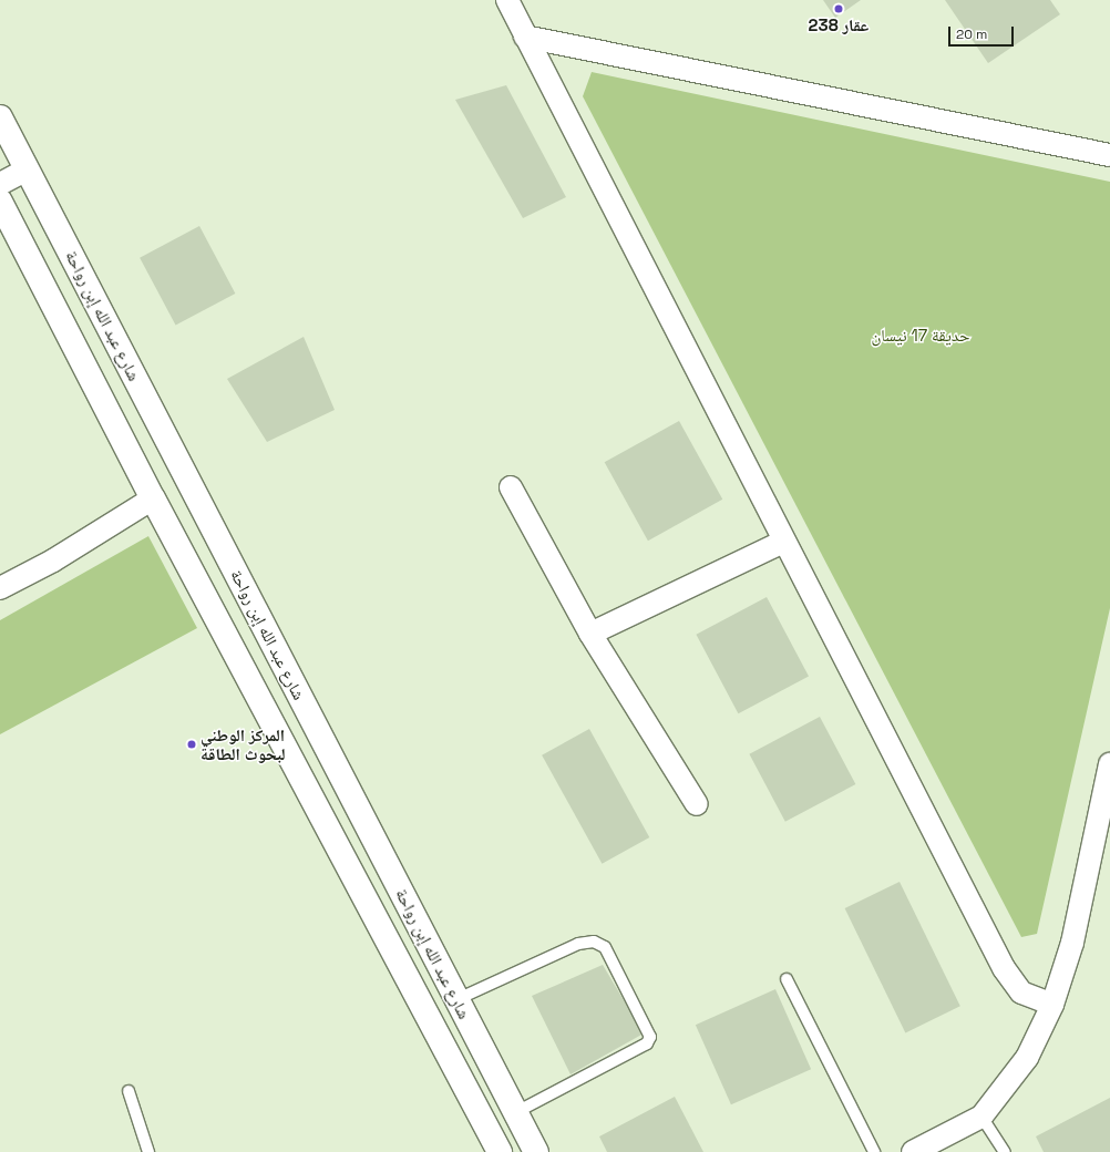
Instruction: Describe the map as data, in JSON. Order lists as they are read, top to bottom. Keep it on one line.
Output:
{"streets":{"street":["شارع عبد الله إبن رواحة"]},"parks":["حديقة 17 نيسان"],"places":["عقار 238","المركز الوطني لبحوث الطاقة"],"scale_bar":"20 m"}
